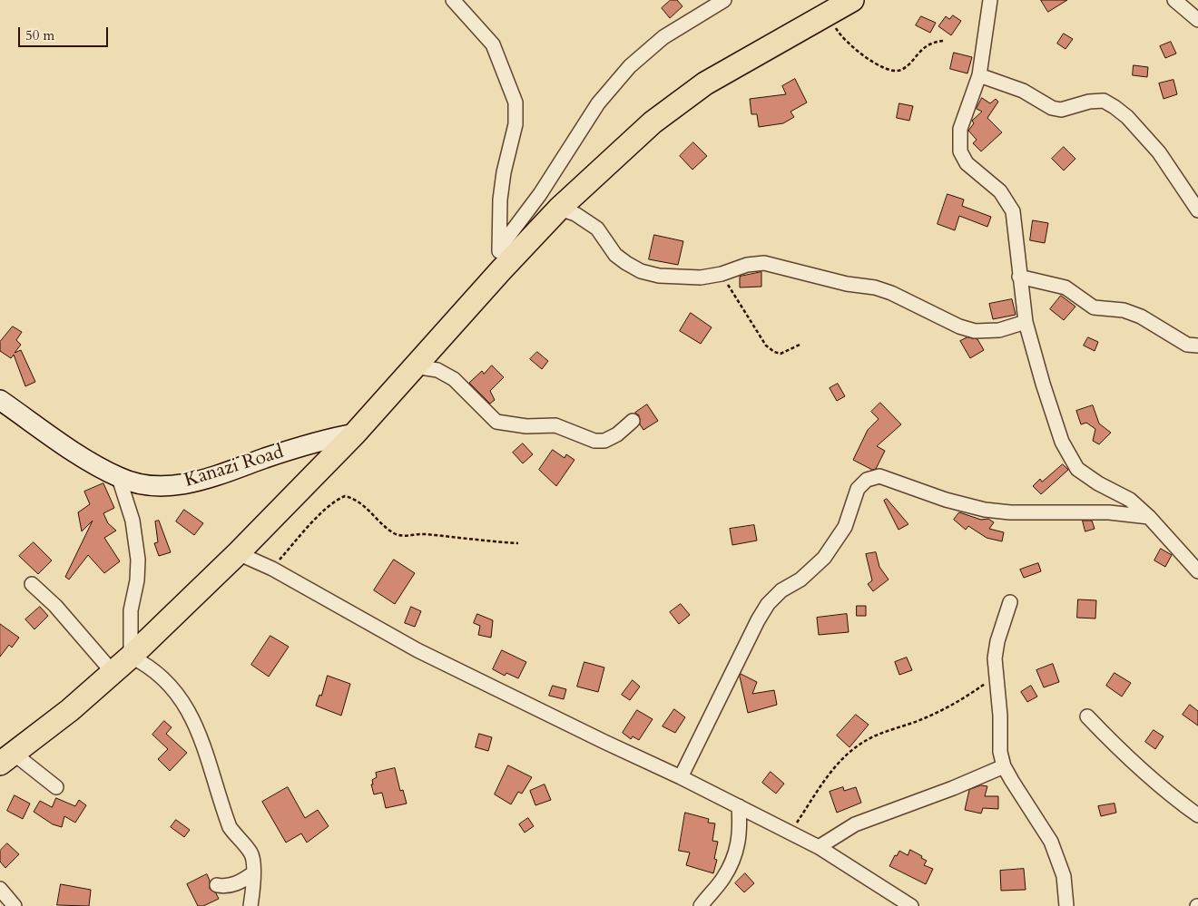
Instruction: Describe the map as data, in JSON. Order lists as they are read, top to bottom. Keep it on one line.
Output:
{"streets":{"main road":["Kanazi Road"]},"scale_bar":"50 m"}
